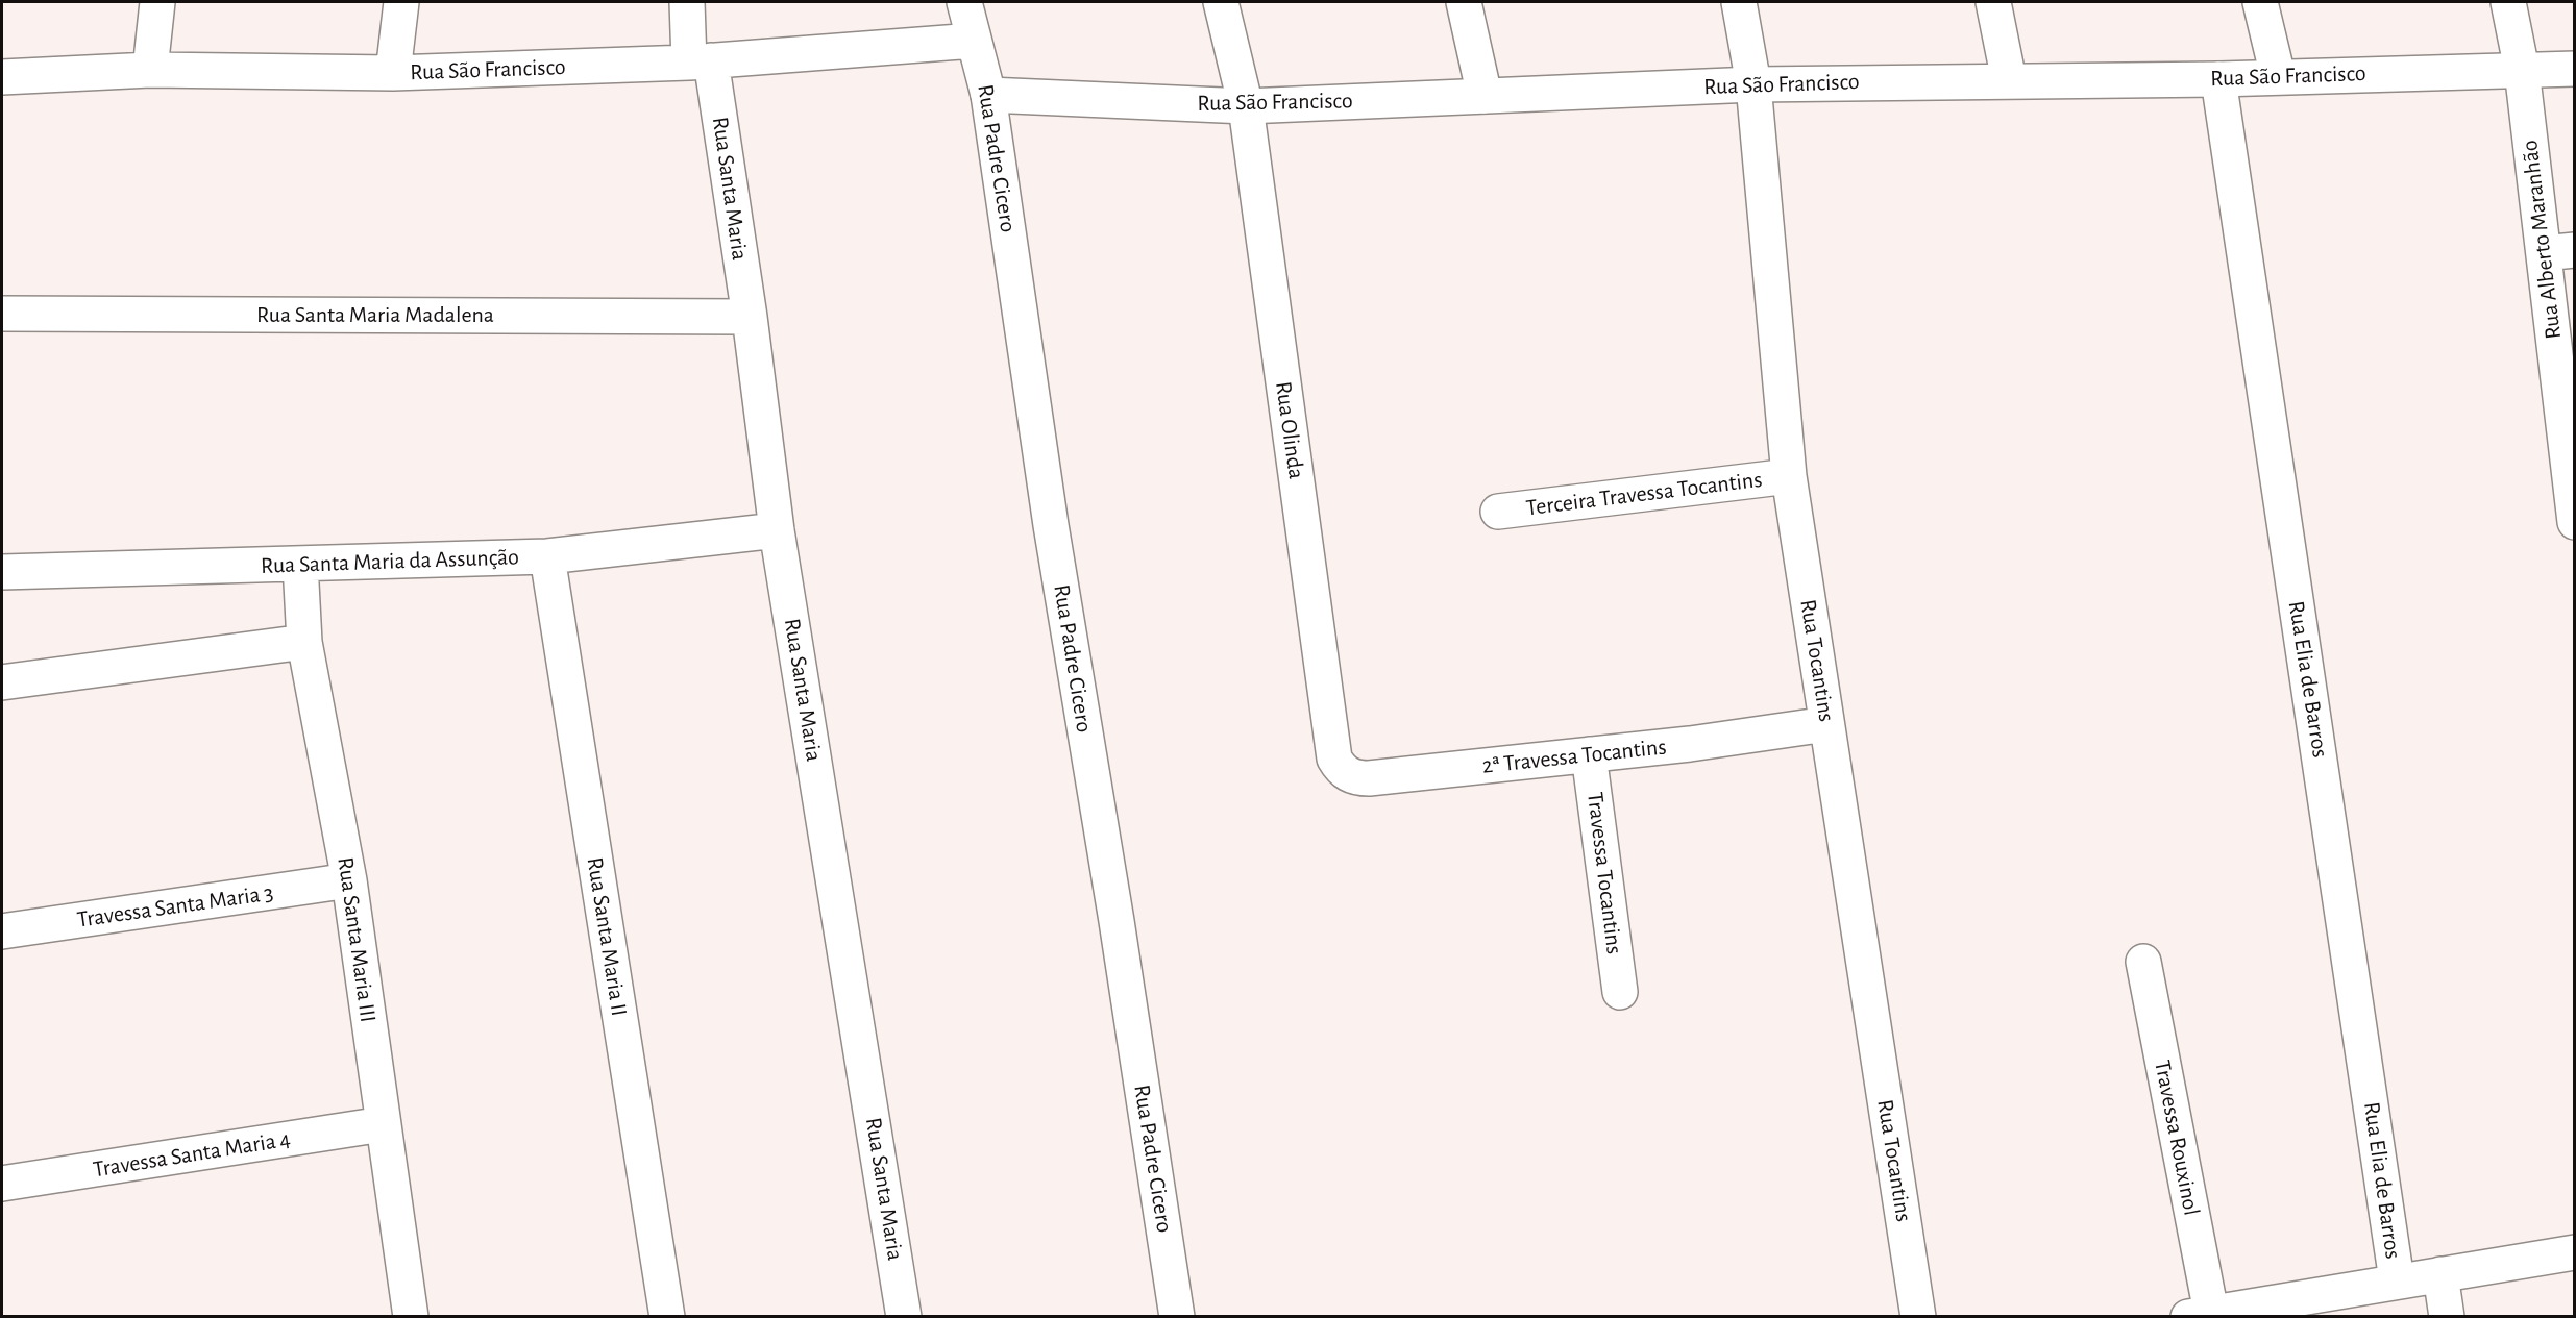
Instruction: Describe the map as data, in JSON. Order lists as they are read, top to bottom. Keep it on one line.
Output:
{"streets":{"street":["Rua São Francisco","Rua Padre Cicero","Rua Santa Maria","Rua Alberto Maranhão","Rua Santa Maria Madalena","Rua Olinda","Terceira Travessa Tocantins","Rua Santa Maria da Assunção","Rua Tocantins","Rua Elia de Barros","2ª Travessa Tocantins","Travessa Tocantins","Travessa Santa Maria 3","Rua Santa Maria II","Rua Santa Maria III","Travessa Rouxinol","Travessa Santa Maria 4"]},"crossings":[["Rua São Francisco","Rua Padre Cicero"],["Rua São Francisco","Rua Santa Maria"],["Rua São Francisco","Rua Alberto Maranhão"],["Rua São Francisco","Rua Olinda"],["Rua São Francisco","Rua Tocantins"],["Rua São Francisco","Rua Elia de Barros"],["Rua Santa Maria","Rua Santa Maria Madalena"],["Rua Santa Maria","Rua Santa Maria da Assunção"],["Rua Olinda","2ª Travessa Tocantins"],["Terceira Travessa Tocantins","Rua Tocantins"],["Rua Santa Maria da Assunção","Rua Santa Maria II"],["Rua Santa Maria da Assunção","Rua Santa Maria III"],["Rua Tocantins","2ª Travessa Tocantins"],["2ª Travessa Tocantins","Travessa Tocantins"],["Travessa Santa Maria 3","Rua Santa Maria III"],["Rua Santa Maria III","Travessa Santa Maria 4"]]}
